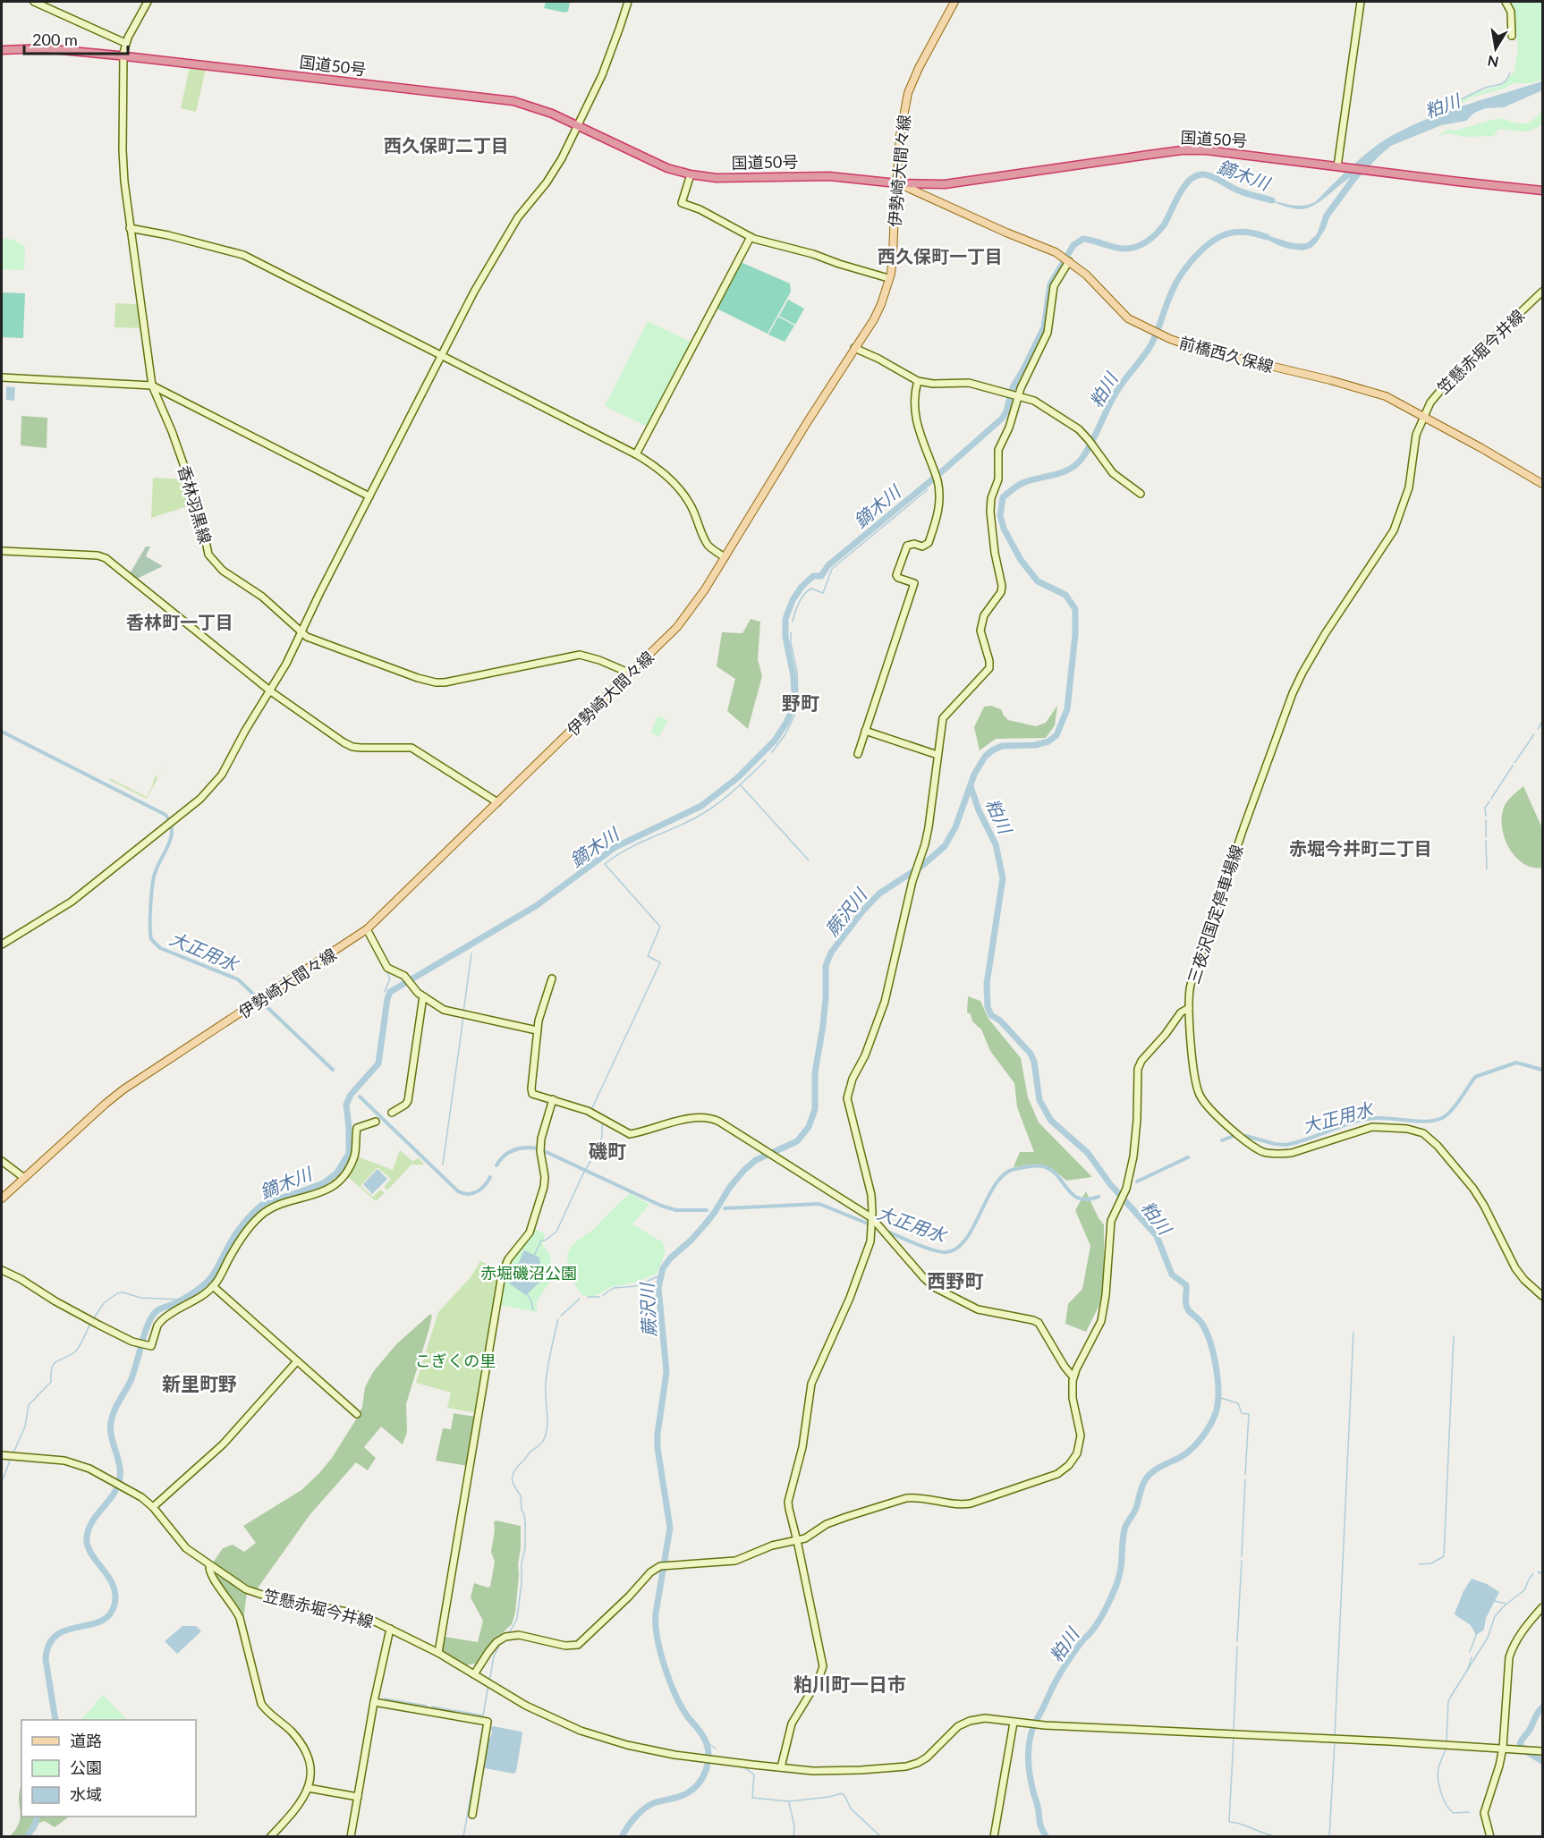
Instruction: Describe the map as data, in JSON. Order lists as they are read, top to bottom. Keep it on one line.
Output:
{"streets":{"highway":["国道50号"],"main road":["伊勢崎大間々線","前橋西久保線"],"street":["笠懸赤堀今井線","香林羽黒線","三夜沢国定停車場線"]},"crossings":[["国道50号","伊勢崎大間々線"],["国道50号","前橋西久保線"],["国道50号","香林羽黒線"],["伊勢崎大間々線","前橋西久保線"],["伊勢崎大間々線","香林羽黒線"],["笠懸赤堀今井線","前橋西久保線"],["笠懸赤堀今井線","三夜沢国定停車場線"],["前橋西久保線","三夜沢国定停車場線"]],"districts":["西久保町二丁目","西久保町一丁目","香林町一丁目","野町","赤堀今井町二丁目","磯町","西野町","新里町野","粕川町一日市"],"water":["粕川","鏑木川","蕨沢川","大正用水"],"parks":["赤堀磯沼公園","こぎくの里"],"legend":["道路","公園","水域"],"scale_bar":"200 m","north":"bottom"}
